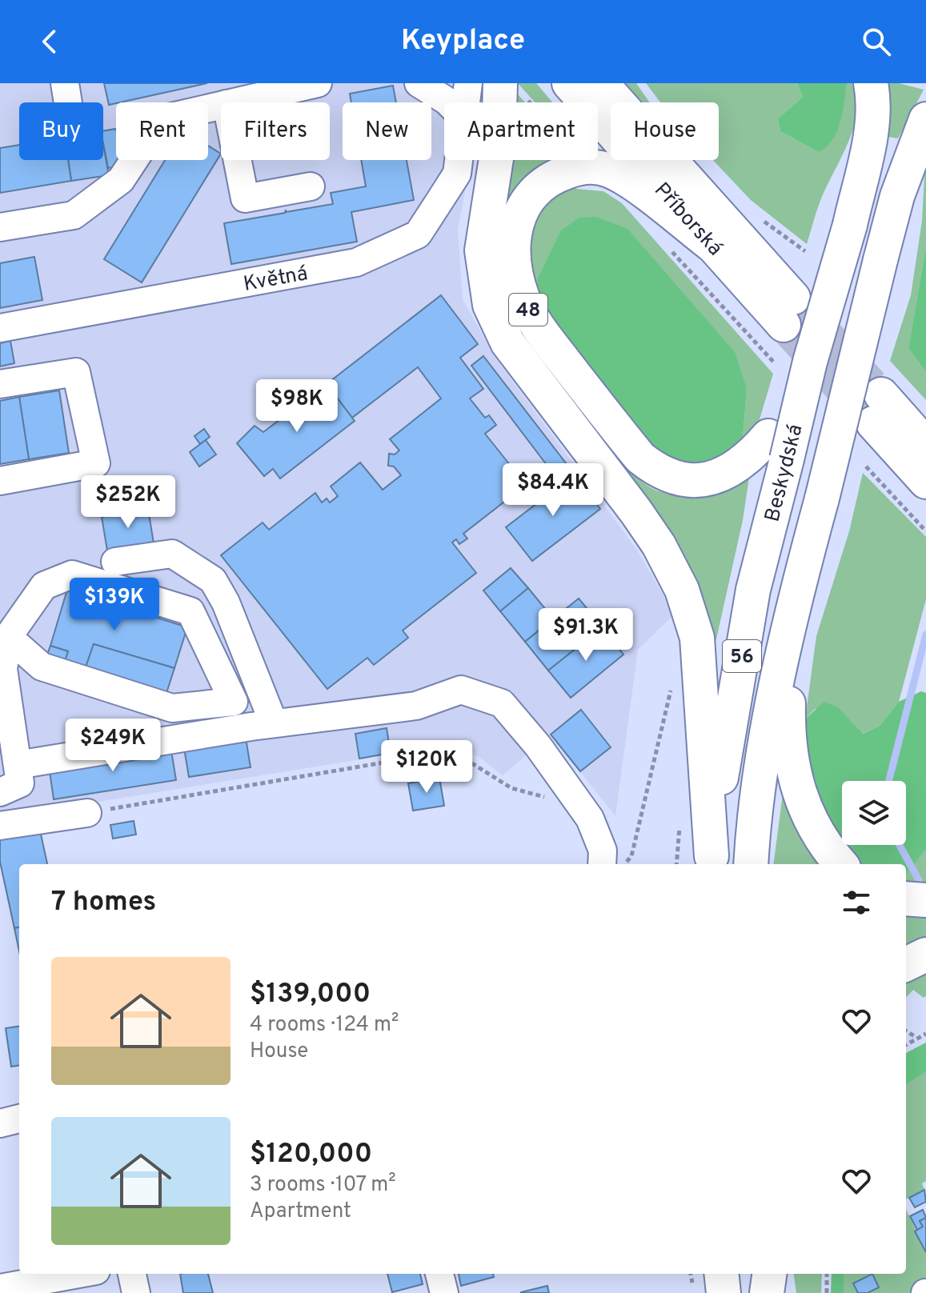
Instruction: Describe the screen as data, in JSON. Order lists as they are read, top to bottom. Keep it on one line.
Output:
{"streets":{"main road":["Příborská","48","Beskydská","56"],"street":["Květná"]},"crossings":[["Příborská","48"],["48","Beskydská"]],"page":{"header":"Keyplace","chip":["Buy","Rent","Filters","New","Apartment","House"],"price":["$98K","$84.4K","$252K","$139K","$91.3K","$249K","$120K"],"heading":"7 homes","list":[{"name":"$139,000","note":"4 rooms · 124 m² · House"},{"name":"$120,000","note":"3 rooms · 107 m² · Apartment"}]}}
